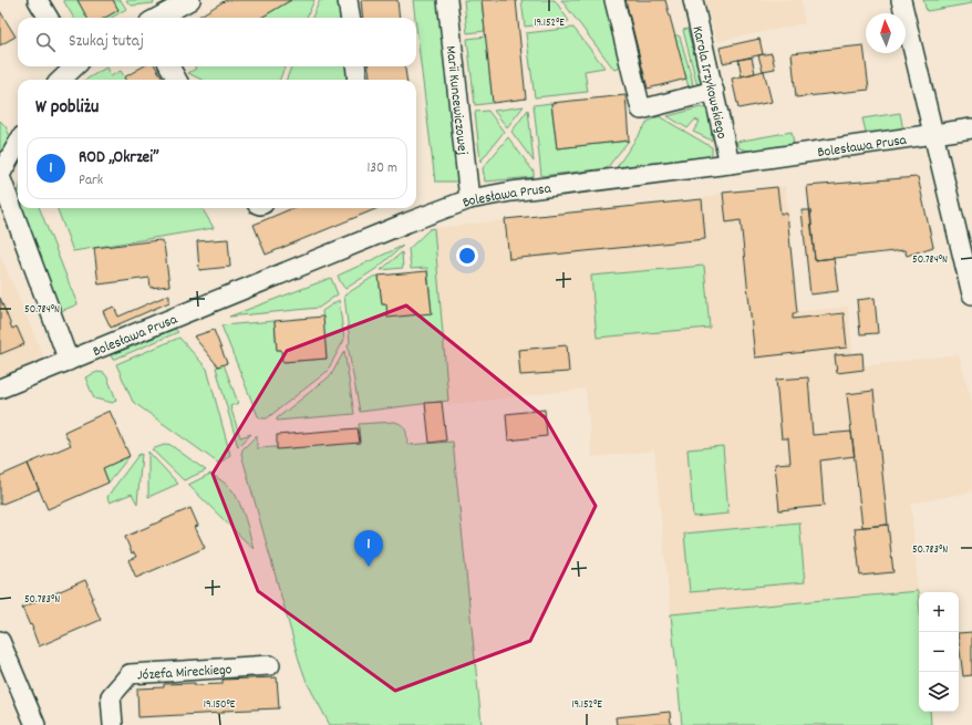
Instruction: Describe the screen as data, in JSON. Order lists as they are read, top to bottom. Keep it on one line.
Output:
{"streets":{"street":["Karola Irzykowskiego","Marii Kuncewiczowej","Bolesława Prusa","Józefa Mireckiego"]},"crossings":[["Karola Irzykowskiego","Bolesława Prusa"],["Marii Kuncewiczowej","Bolesława Prusa"]],"north":"top","page":{"search":"Szukaj tutaj","heading":"W pobliżu","list":[{"mark":"1","name":"ROD „Okrzei”","note":"Park","value":"130 m"}],"pins":"1","map_buttons":["+","−"]},"coordinates":["19.152°E","50.784°N","50.783°N","19.150°E"]}
